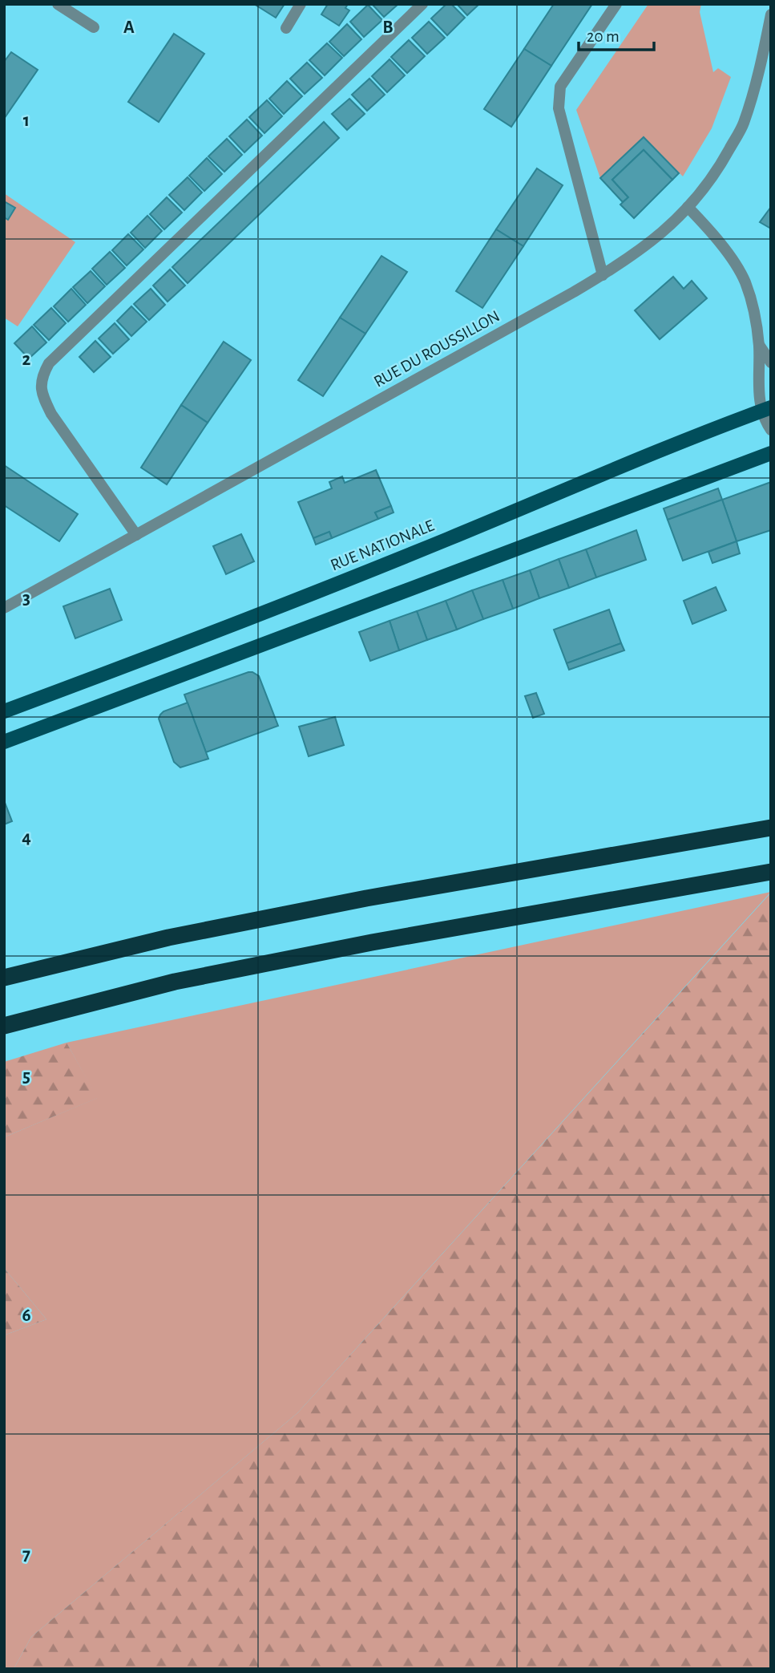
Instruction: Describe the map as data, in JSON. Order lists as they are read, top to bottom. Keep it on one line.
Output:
{"streets":{"main road":["RUE NATIONALE"],"street":["RUE DU ROUSSILLON"]},"scale_bar":"20 m","grid":{"columns":["A","B"],"rows":["1","2","3","4","5","6","7"]}}
